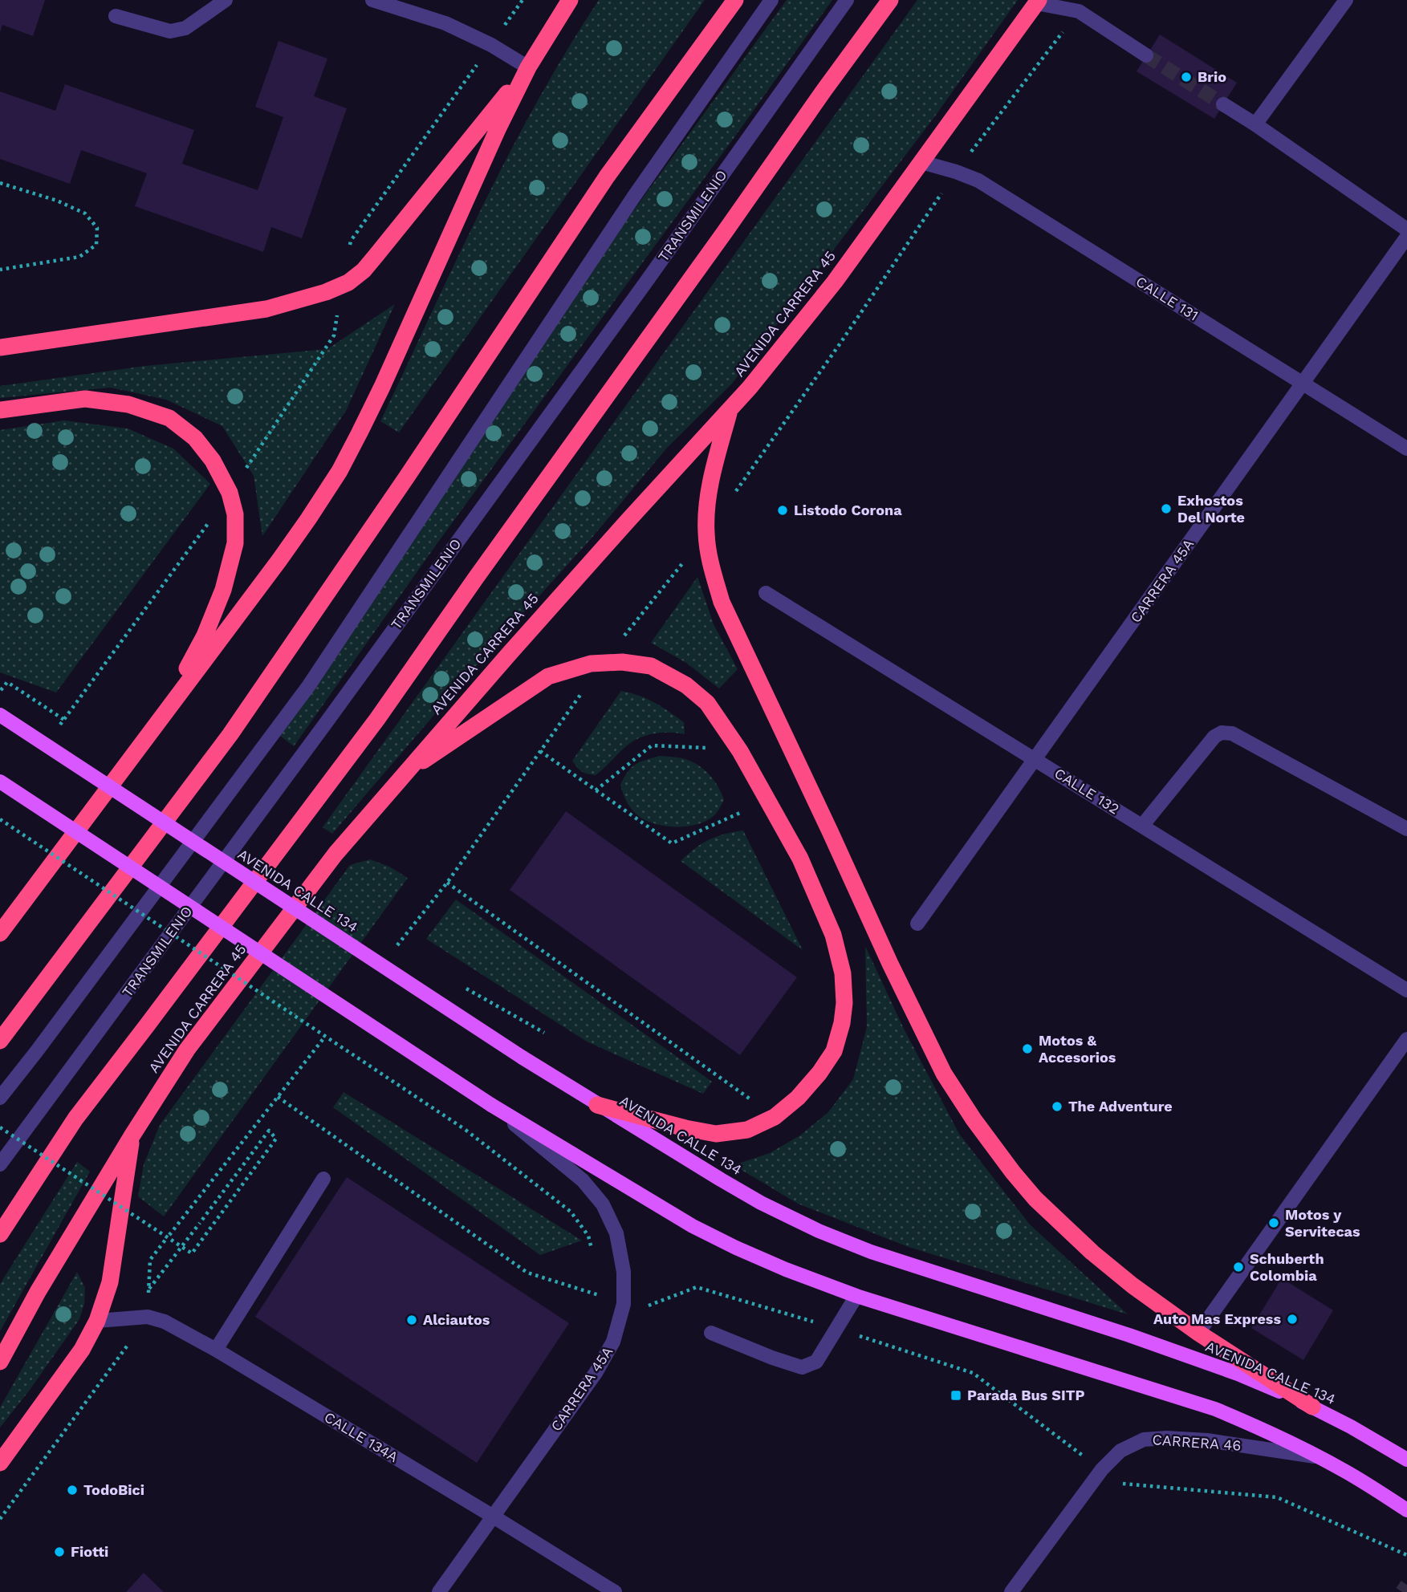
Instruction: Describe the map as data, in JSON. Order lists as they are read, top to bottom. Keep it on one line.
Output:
{"streets":{"highway":["AVENIDA CARRERA 45"],"main road":["AVENIDA CALLE 134"],"street":["TRANSMILENIO","CALLE 131","CARRERA 45A","CALLE 132","CALLE 134A","CARRERA 46"]},"crossings":[["CALLE 131","AVENIDA CARRERA 45"],["CALLE 131","CARRERA 45A"],["CARRERA 45A","CALLE 132"],["CARRERA 45A","CALLE 134A"]],"places":{"other":["Brio","Exhostos Del Norte","Listodo Corona","Motos & Accesorios","The Adventure","Motos y Servitecas","Schuberth Colombia","Auto Mas Express","Alciautos","TodoBici","Fiotti"],"transit":["Parada Bus SITP"]}}
